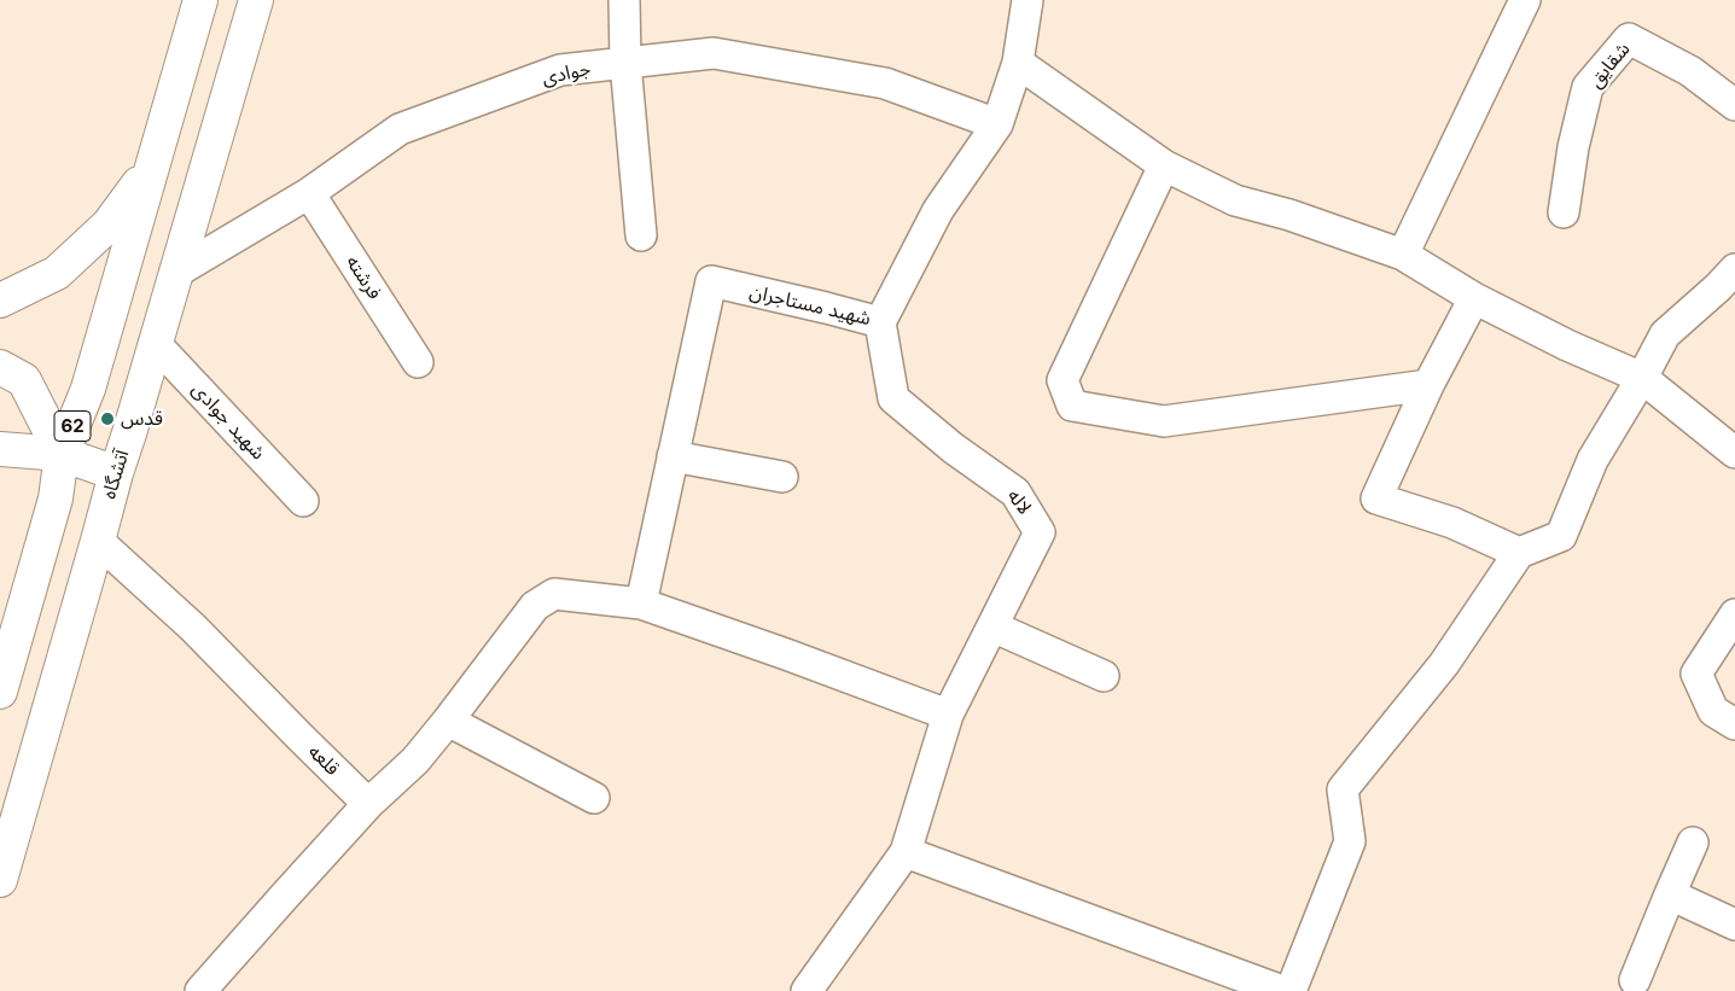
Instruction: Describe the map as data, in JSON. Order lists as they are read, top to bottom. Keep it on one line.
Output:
{"streets":{"main road":["62","آتشگاه"],"street":["شقایق","جوادی","فرشته","شهید مستاجران","شهید جوادی","لاله","قلعه"]},"crossings":[["جوادی","فرشته"],["جوادی","شهید مستاجران"],["جوادی","آتشگاه"],["شهید مستاجران","لاله"],["شهید جوادی","آتشگاه"],["آتشگاه","قلعه"]],"places":["قدس"]}
